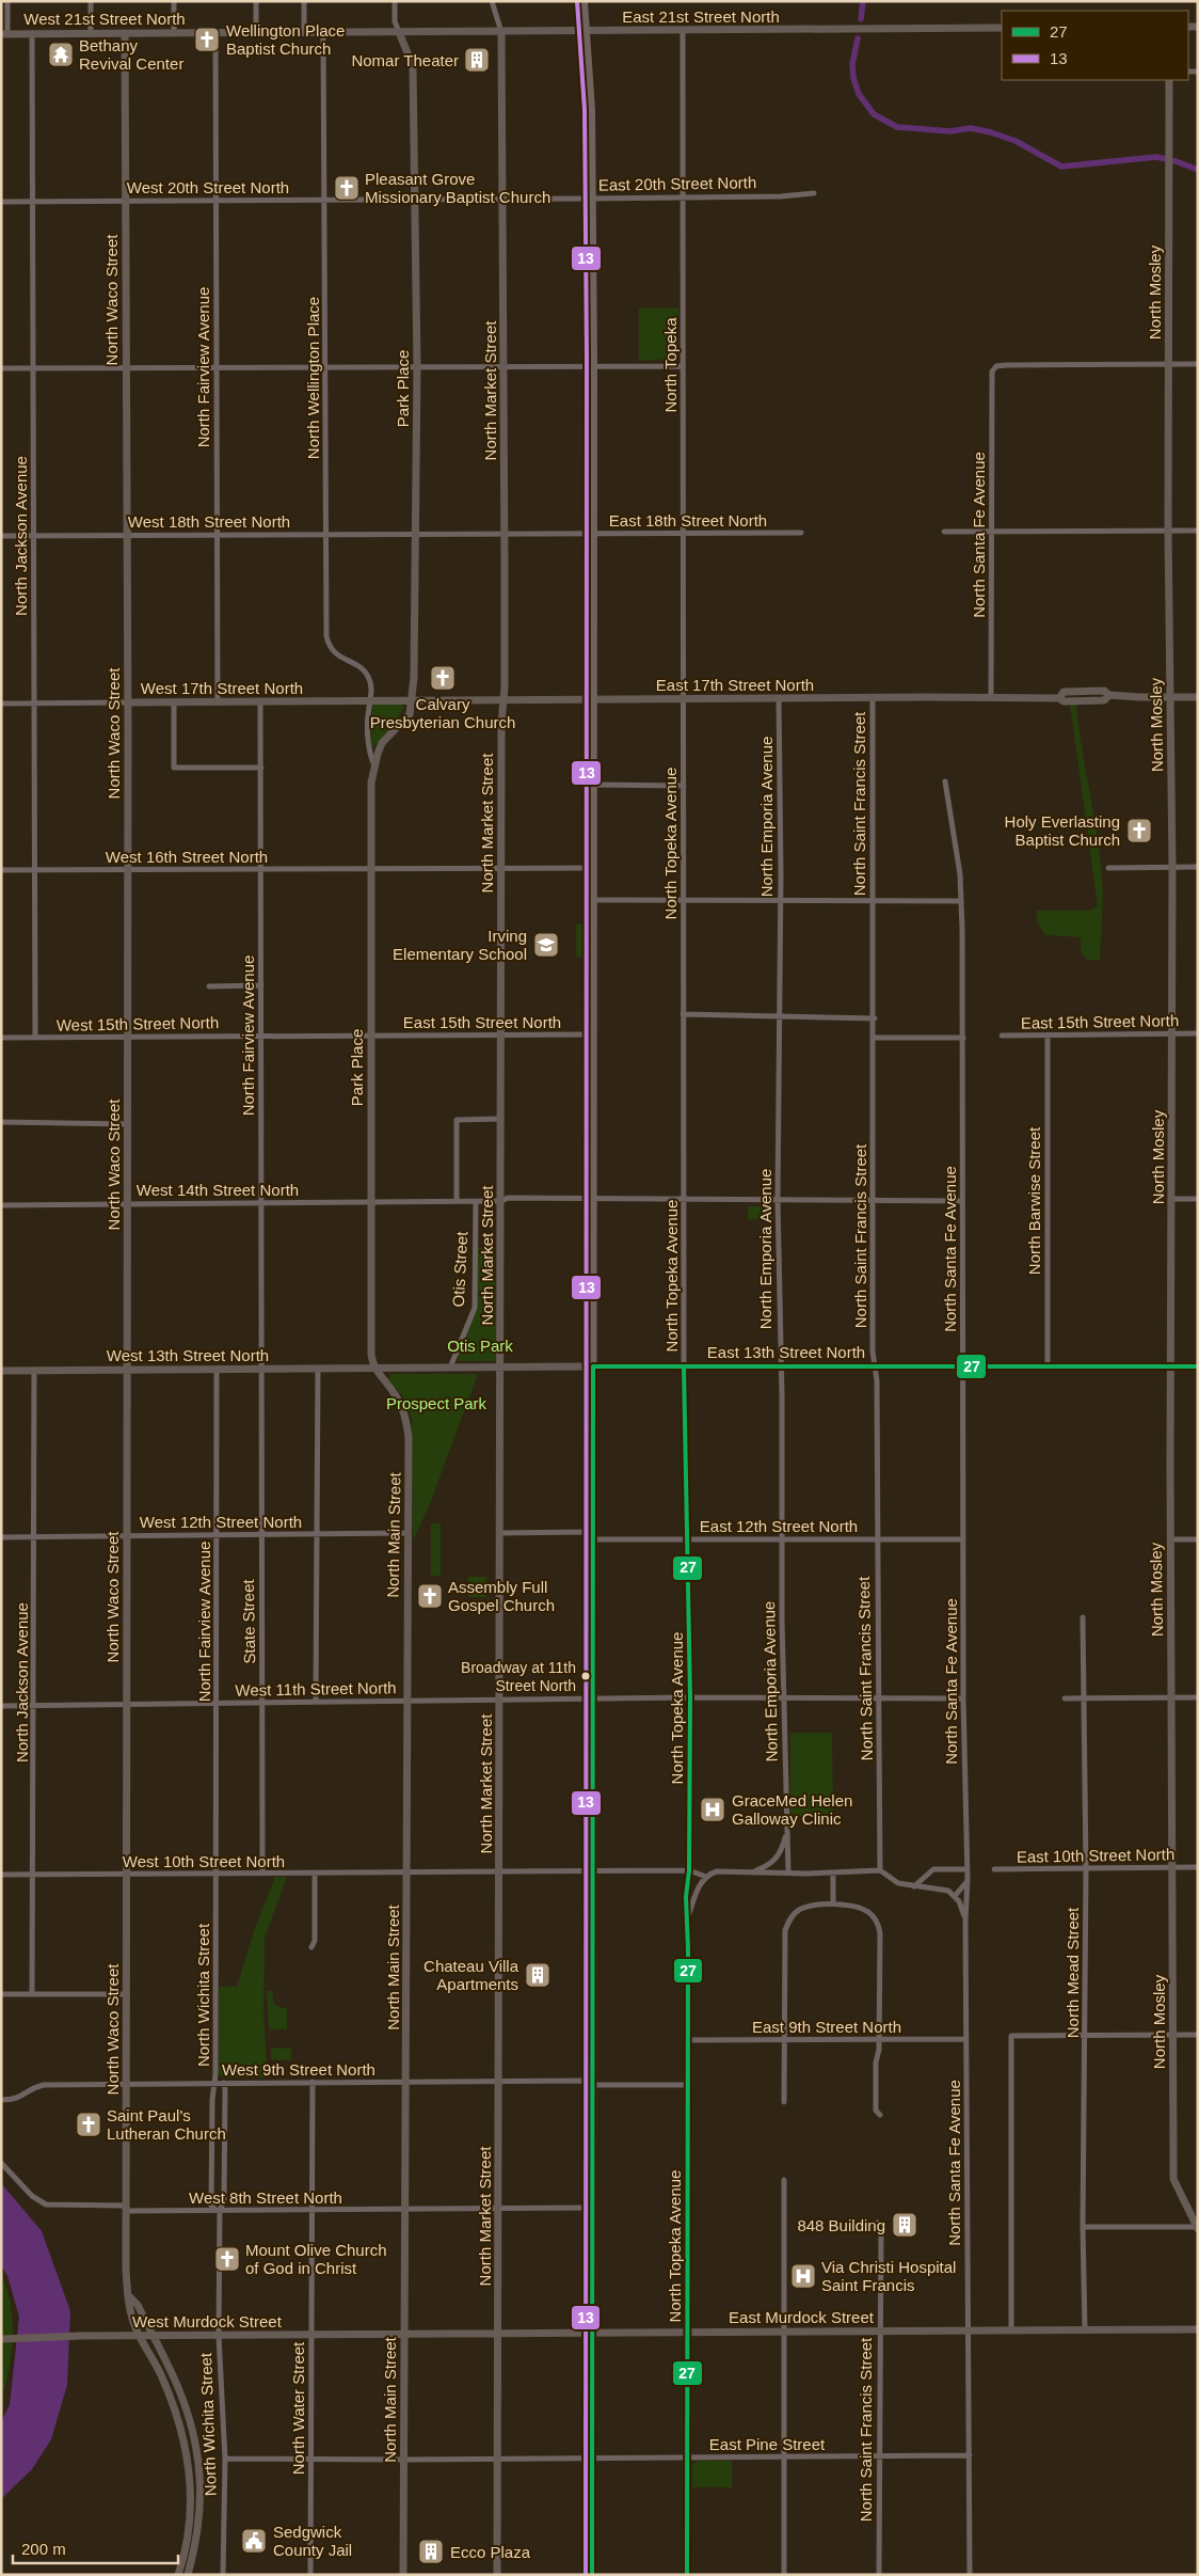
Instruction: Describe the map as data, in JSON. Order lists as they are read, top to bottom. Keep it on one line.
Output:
{"streets":{"street":["East 21st Street North","West 21st Street North","East 20th Street North","West 20th Street North","North Mosley","North Waco Street","North Topeka","North Fairview Avenue","North Wellington Place","Park Place","North Market Street","East 18th Street North","West 18th Street North","North Santa Fe Avenue","North Jackson Avenue","East 17th Street North","West 17th Street North","North Saint Francis Street","North Emporia Avenue","North Topeka Avenue","West 16th Street North","East 15th Street North","West 15th Street North","West 14th Street North","North Barwise Street","Otis Street","East 13th Street North","West 13th Street North","West 12th Street North","East 12th Street North","North Main Street","State Street","West 11th Street North","East 10th Street North","West 10th Street North","North Mead Street","North Wichita Street","East 9th Street North","West 9th Street North","West 8th Street North","East Murdock Street","West Murdock Street","North Water Street","East Pine Street"]},"crossings":[["East 21st Street North","West 21st Street North"],["East 21st Street North","North Topeka"],["East 21st Street North","Park Place"],["East 21st Street North","North Market Street"],["West 21st Street North","North Waco Street"],["West 21st Street North","North Fairview Avenue"],["West 21st Street North","North Wellington Place"],["West 21st Street North","Park Place"],["West 21st Street North","North Jackson Avenue"],["East 20th Street North","West 20th Street North"],["East 20th Street North","North Topeka"],["East 20th Street North","Park Place"],["East 20th Street North","North Market Street"],["West 20th Street North","North Waco Street"],["West 20th Street North","North Fairview Avenue"],["West 20th Street North","North Wellington Place"],["West 20th Street North","Park Place"],["West 20th Street North","North Jackson Avenue"],["North Mosley","North Santa Fe Avenue"],["North Mosley","East 17th Street North"],["North Mosley","East 15th Street North"],["North Mosley","East 13th Street North"],["North Mosley","East 10th Street North"],["North Waco Street","West 18th Street North"],["North Waco Street","West 17th Street North"],["North Waco Street","West 16th Street North"],["North Waco Street","West 15th Street North"],["North Waco Street","West 14th Street North"],["North Waco Street","West 13th Street North"],["North Waco Street","West 12th Street North"],["North Waco Street","West 11th Street North"],["North Waco Street","West 10th Street North"],["North Waco Street","West 9th Street North"],["North Waco Street","West 8th Street North"],["North Waco Street","West Murdock Street"],["North Topeka","East 18th Street North"],["North Topeka","East 17th Street North"],["North Topeka","North Topeka Avenue"],["North Fairview Avenue","West 18th Street North"],["North Fairview Avenue","West 17th Street North"],["North Fairview Avenue","West 16th Street North"],["North Fairview Avenue","West 15th Street North"],["North Fairview Avenue","West 14th Street North"],["North Fairview Avenue","West 13th Street North"],["North Fairview Avenue","West 12th Street North"],["North Fairview Avenue","State Street"],["North Fairview Avenue","West 11th Street North"],["North Fairview Avenue","West 10th Street North"],["North Fairview Avenue","North Wichita Street"],["North Wellington Place","Park Place"],["North Wellington Place","West 18th Street North"],["North Wellington Place","West 17th Street North"],["Park Place","East 18th Street North"],["Park Place","West 18th Street North"],["Park Place","East 17th Street North"],["Park Place","West 17th Street North"],["Park Place","West 16th Street North"],["Park Place","East 15th Street North"],["Park Place","West 15th Street North"],["Park Place","West 14th Street North"],["Park Place","East 13th Street North"],["Park Place","West 13th Street North"],["Park Place","North Main Street"],["North Market Street","East 18th Street North"],["North Market Street","East 17th Street North"],["North Market Street","West 16th Street North"],["North Market Street","East 15th Street North"],["North Market Street","West 14th Street North"],["North Market Street","East 13th Street North"],["North Market Street","East 12th Street North"],["North Market Street","West 11th Street North"],["North Market Street","West 8th Street North"],["North Market Street","East Murdock Street"],["North Market Street","East Pine Street"],["East 18th Street North","West 18th Street North"],["West 18th Street North","North Jackson Avenue"],["North Santa Fe Avenue","East 17th Street North"],["North Santa Fe Avenue","West 14th Street North"],["North Santa Fe Avenue","East 13th Street North"],["North Santa Fe Avenue","East 12th Street North"],["North Santa Fe Avenue","West 11th Street North"],["North Santa Fe Avenue","East 9th Street North"],["North Santa Fe Avenue","East Murdock Street"],["North Santa Fe Avenue","East Pine Street"],["North Jackson Avenue","West 17th Street North"],["North Jackson Avenue","West 16th Street North"],["North Jackson Avenue","West 15th Street North"],["North Jackson Avenue","West 13th Street North"],["North Jackson Avenue","West 12th Street North"],["North Jackson Avenue","West 11th Street North"],["North Jackson Avenue","West 10th Street North"],["East 17th Street North","West 17th Street North"],["East 17th Street North","North Saint Francis Street"],["East 17th Street North","North Emporia Avenue"],["East 17th Street North","North Topeka Avenue"],["North Saint Francis Street","West 14th Street North"],["North Saint Francis Street","East 13th Street North"],["North Saint Francis Street","East 12th Street North"],["North Saint Francis Street","West 11th Street North"],["North Saint Francis Street","East Murdock Street"],["North Saint Francis Street","East Pine Street"],["North Emporia Avenue","West 14th Street North"],["North Emporia Avenue","East 13th Street North"],["North Emporia Avenue","East 12th Street North"],["North Emporia Avenue","West 11th Street North"],["North Topeka Avenue","West 14th Street North"],["North Topeka Avenue","East 13th Street North"],["North Topeka Avenue","East 12th Street North"],["North Topeka Avenue","West 11th Street North"],["North Topeka Avenue","East 9th Street North"],["North Topeka Avenue","East Murdock Street"],["North Topeka Avenue","East Pine Street"],["East 15th Street North","West 15th Street North"],["East 15th Street North","North Barwise Street"],["West 14th Street North","Otis Street"],["North Barwise Street","East 13th Street North"],["Otis Street","East 13th Street North"],["East 13th Street North","West 13th Street North"],["East 13th Street North","North Main Street"],["West 13th Street North","North Main Street"],["West 13th Street North","State Street"],["West 12th Street North","North Main Street"],["West 12th Street North","State Street"],["North Main Street","West 11th Street North"],["North Main Street","West 10th Street North"],["North Main Street","West 9th Street North"],["North Main Street","West 8th Street North"],["North Main Street","East Murdock Street"],["North Main Street","West Murdock Street"],["North Main Street","East Pine Street"],["State Street","West 11th Street North"],["State Street","West 10th Street North"],["East 10th Street North","North Mead Street"],["West 10th Street North","North Wichita Street"],["North Mead Street","East Murdock Street"],["North Wichita Street","West 9th Street North"],["North Wichita Street","West 8th Street North"],["North Wichita Street","West Murdock Street"],["North Wichita Street","East Pine Street"],["West 9th Street North","North Water Street"],["West 8th Street North","North Water Street"],["East Murdock Street","West Murdock Street"],["West Murdock Street","North Water Street"],["North Water Street","East Pine Street"]],"parks":["Otis Park","Prospect Park"],"places":{"church":["Wellington Place Baptist Church","Pleasant Grove Missionary Baptist Church","Calvary Presbyterian Church","Holy Everlasting Baptist Church","Assembly Full Gospel Church","Saint Paul's Lutheran Church","Mount Olive Church of God in Christ"],"temple":["Bethany Revival Center"],"building":["Nomar Theater","Chateau Villa Apartments","848 Building","Ecco Plaza"],"school or university":["Irving Elementary School"],"other":["Broadway at 11th Street North"],"hospital":["GraceMed Helen Galloway Clinic","Via Christi Hospital Saint Francis"],"public building":["Sedgwick County Jail"]},"lines":["transit line 13","transit line 27"],"legend":["27","13"],"scale_bar":"200 m"}
